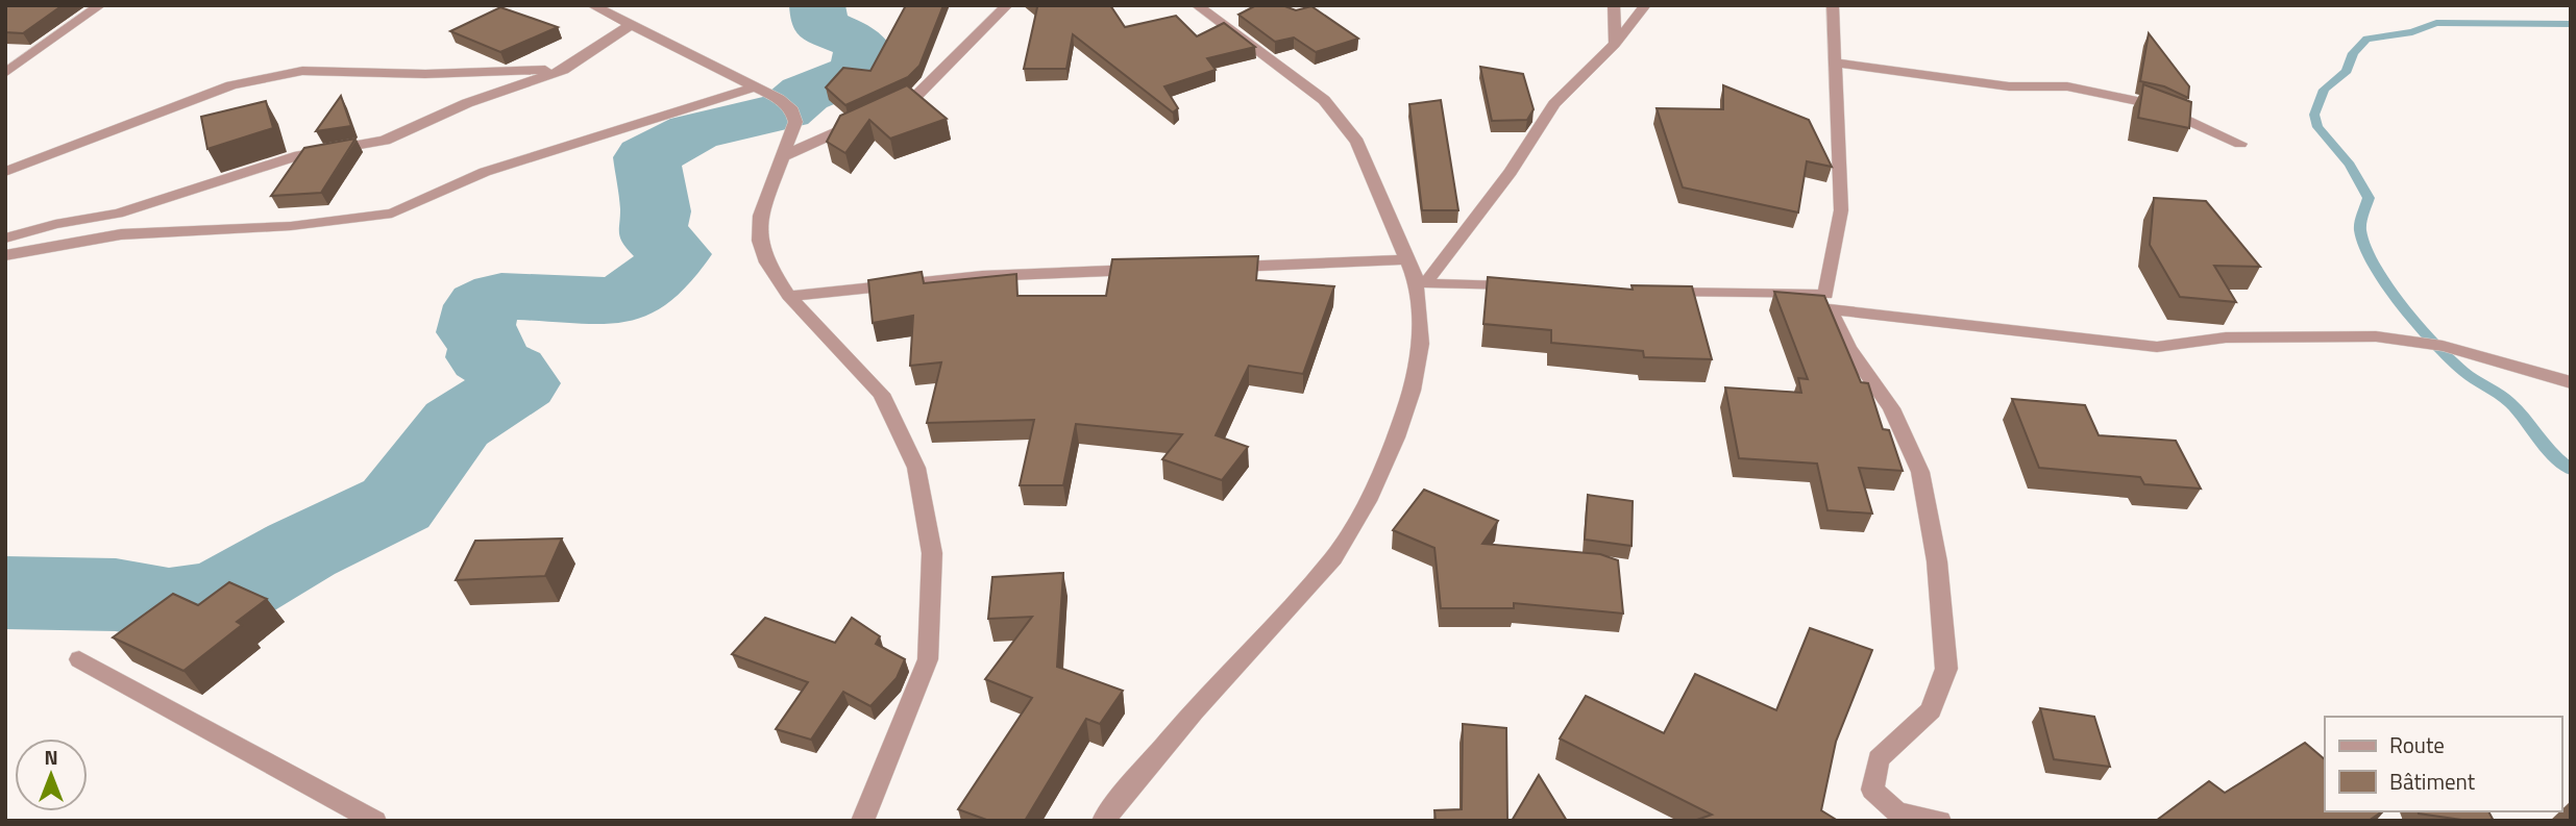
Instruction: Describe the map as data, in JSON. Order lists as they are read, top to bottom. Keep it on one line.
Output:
{"legend":["Route","Bâtiment"],"north":"top"}
